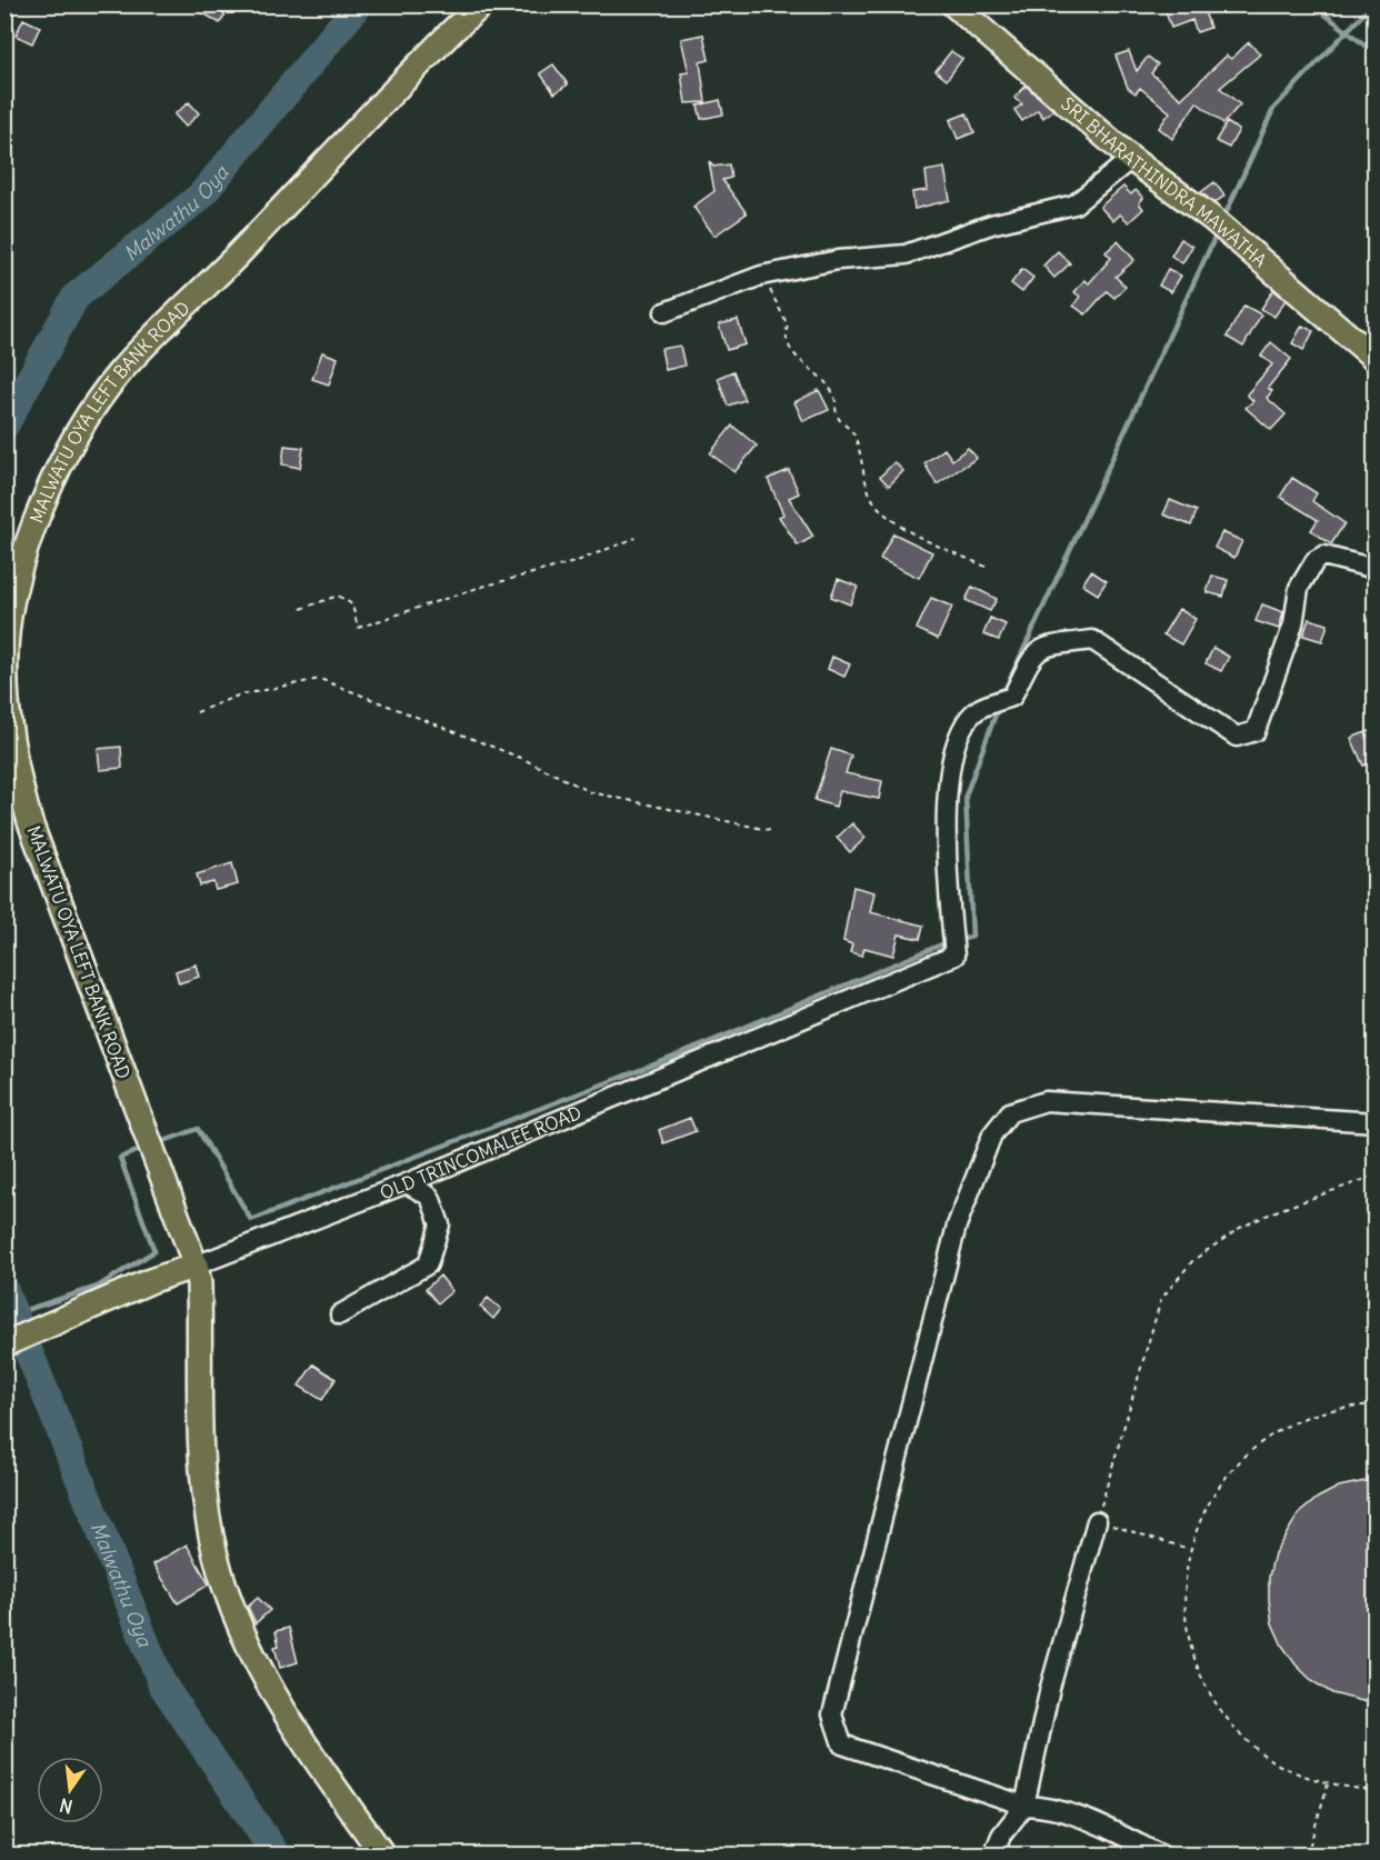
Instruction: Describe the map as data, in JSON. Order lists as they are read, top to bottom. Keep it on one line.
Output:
{"streets":{"main road":["SRI BHARATHINDRA MAWATHA","MALWATU OYA LEFT BANK ROAD","OLD TRINCOMALEE ROAD"]},"crossings":[["MALWATU OYA LEFT BANK ROAD","OLD TRINCOMALEE ROAD"]],"water":["Malwathu Oya"],"north":"bottom"}
